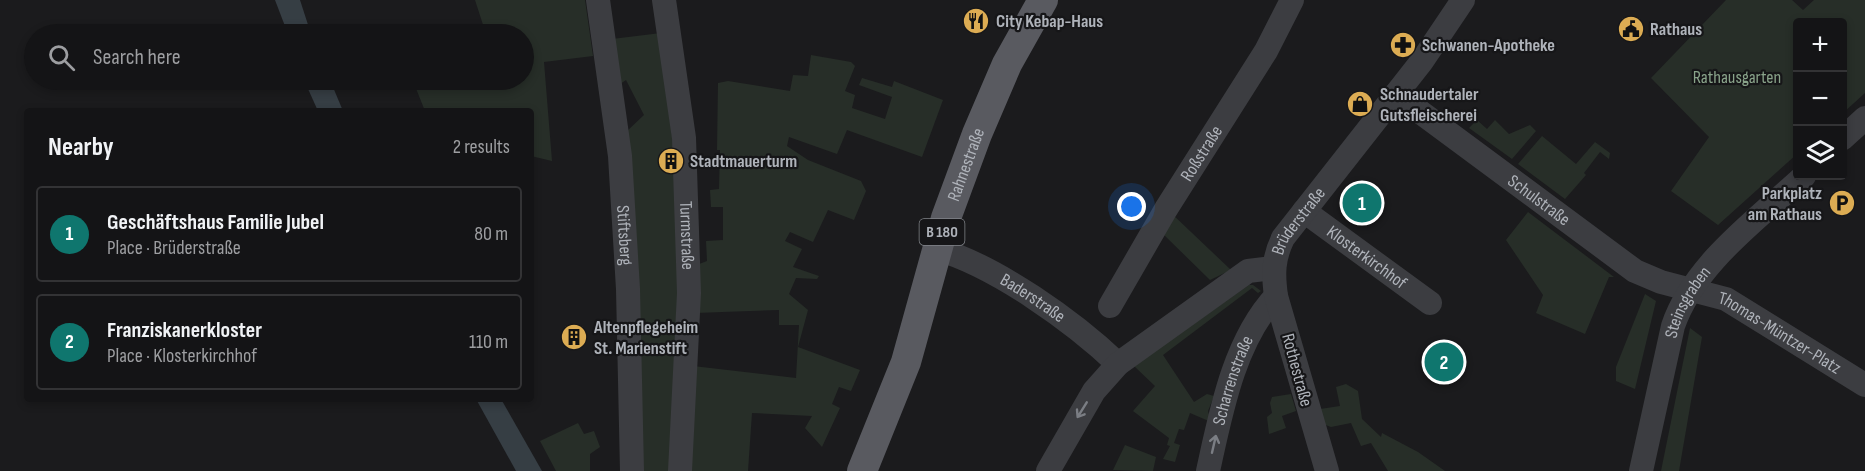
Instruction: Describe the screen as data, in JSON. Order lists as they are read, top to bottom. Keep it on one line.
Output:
{"streets":{"main road":["Rahnestraße","B 180"],"street":["Roßstraße","Schulstraße","Brüderstraße","Stiftsberg","Turmstraße","Klosterkirchhof","Baderstraße","Steinsgraben","Thomas-Müntzer-Platz","Rothestraße","Scharrenstraße"]},"crossings":[["Rahnestraße","Baderstraße"],["Schulstraße","Brüderstraße"],["Schulstraße","Steinsgraben"],["Schulstraße","Thomas-Müntzer-Platz"],["Brüderstraße","Klosterkirchhof"],["Brüderstraße","Baderstraße"],["Brüderstraße","Rothestraße"],["Steinsgraben","Thomas-Müntzer-Platz"],["Rothestraße","Scharrenstraße"]],"one_way":["Scharrenstraße"],"parks":["Rathausgarten"],"places":{"restaurant":["City Kebap-Haus"],"public building":["Rathaus"],"pharmacy":["Schwanen-Apotheke"],"shop":["Schnaudertaler Gutsfleischerei"],"building":["Stadtmauerturm","Altenpflegeheim St. Marienstift"],"parking":["Parkplatz am Rathaus"]},"page":{"map_buttons":["+","−"],"search":"Search here","heading":["Nearby","2 results"],"pins":["1","2"],"list":[{"mark":"1","name":"Geschäftshaus Familie Jubel","note":"Place · Brüderstraße","value":"80 m"},{"mark":"2","name":"Franziskanerkloster","note":"Place · Klosterkirchhof","value":"110 m"}]}}
